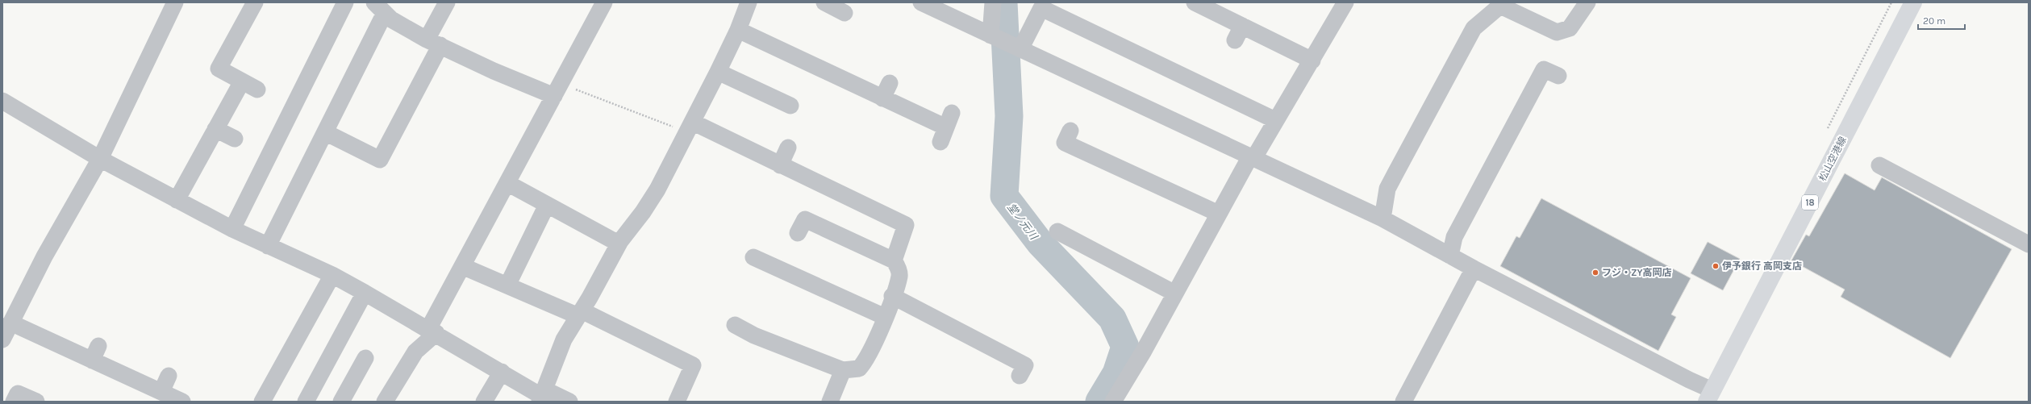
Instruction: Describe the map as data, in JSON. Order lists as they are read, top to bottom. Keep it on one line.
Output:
{"streets":{"main road":["松山空港線","18"]},"water":["堂ノ元川"],"places":["伊予銀行 高岡支店","フジ・ZY高岡店"],"scale_bar":"20 m"}
